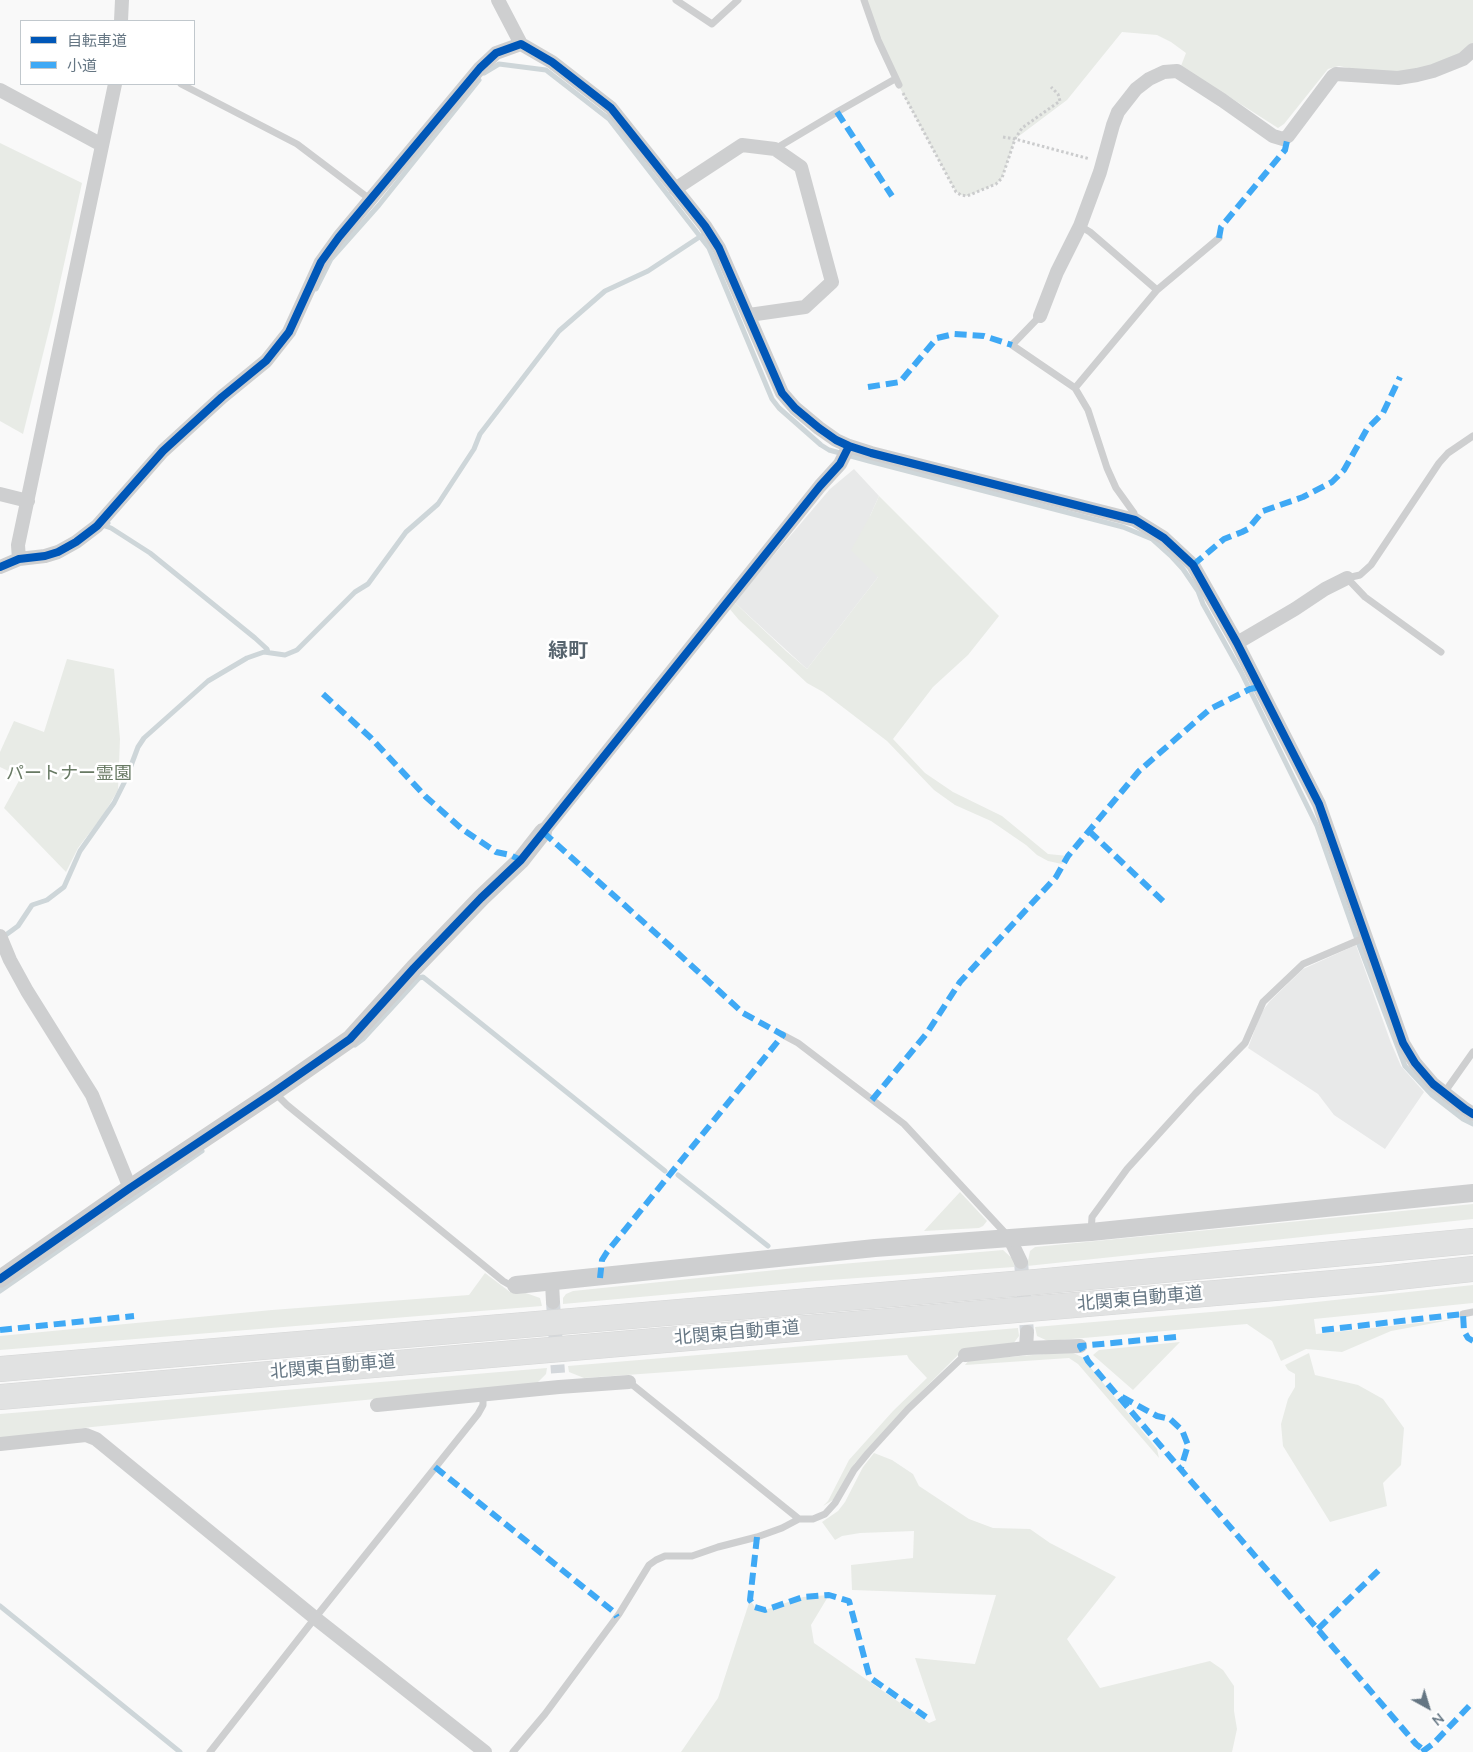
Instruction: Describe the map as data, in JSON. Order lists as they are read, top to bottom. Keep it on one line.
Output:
{"streets":{"highway":["北関東自動車道"]},"districts":["緑町"],"parks":["パートナー霊園"],"legend":["自転車道","小道"],"north":"bottom right"}
